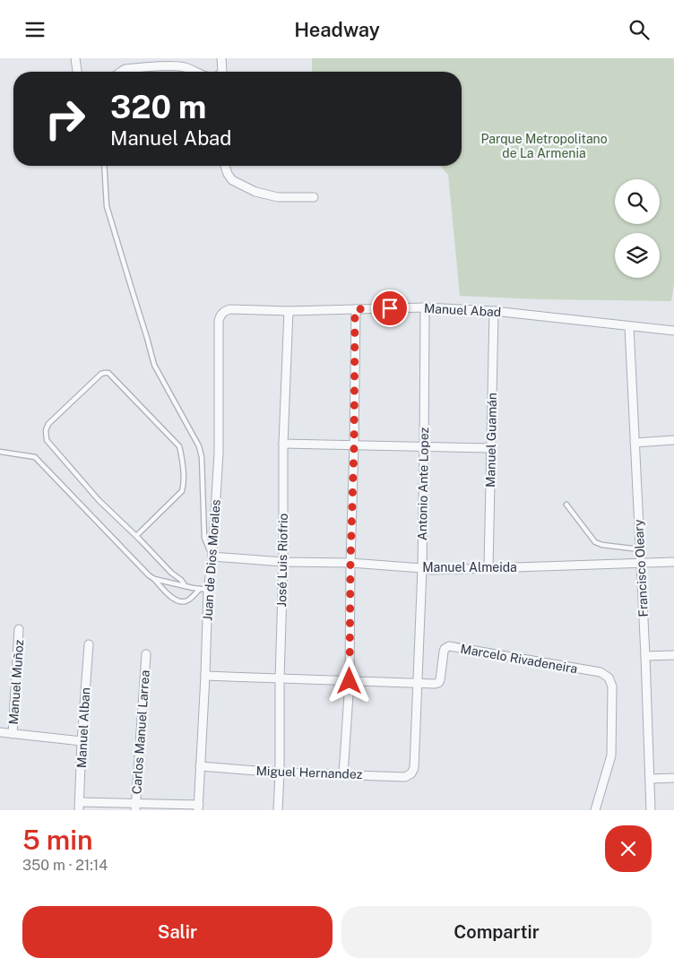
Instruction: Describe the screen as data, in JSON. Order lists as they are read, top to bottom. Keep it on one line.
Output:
{"streets":{"street":["Manuel Abad","Manuel Guamán","Antonio Ante Lopez","Juan de Dios Morales","José Luis Riofrio","Manuel Almeida","Francisco Oleary","Marcelo Rivadeneira","Manuel Muñoz","Manuel Alban","Carlos Manuel Larrea","Miguel Hernandez"]},"crossings":[["Manuel Abad","Manuel Guamán"],["Manuel Abad","Antonio Ante Lopez"],["Manuel Abad","Juan de Dios Morales"],["Manuel Abad","José Luis Riofrio"],["Manuel Abad","Francisco Oleary"],["Manuel Guamán","Manuel Almeida"],["Antonio Ante Lopez","Manuel Almeida"],["Antonio Ante Lopez","Marcelo Rivadeneira"],["Antonio Ante Lopez","Miguel Hernandez"],["Juan de Dios Morales","Manuel Almeida"],["Juan de Dios Morales","Marcelo Rivadeneira"],["Juan de Dios Morales","Miguel Hernandez"],["José Luis Riofrio","Manuel Almeida"],["José Luis Riofrio","Marcelo Rivadeneira"],["José Luis Riofrio","Miguel Hernandez"],["Manuel Almeida","Francisco Oleary"]],"parks":["Parque Metropolitano de La Armenia"],"page":{"header":"Headway","turn":["320 m","Manuel Abad"],"heading":["5 min","350 m · 21:14"],"buttons":["Salir","Compartir"]}}
